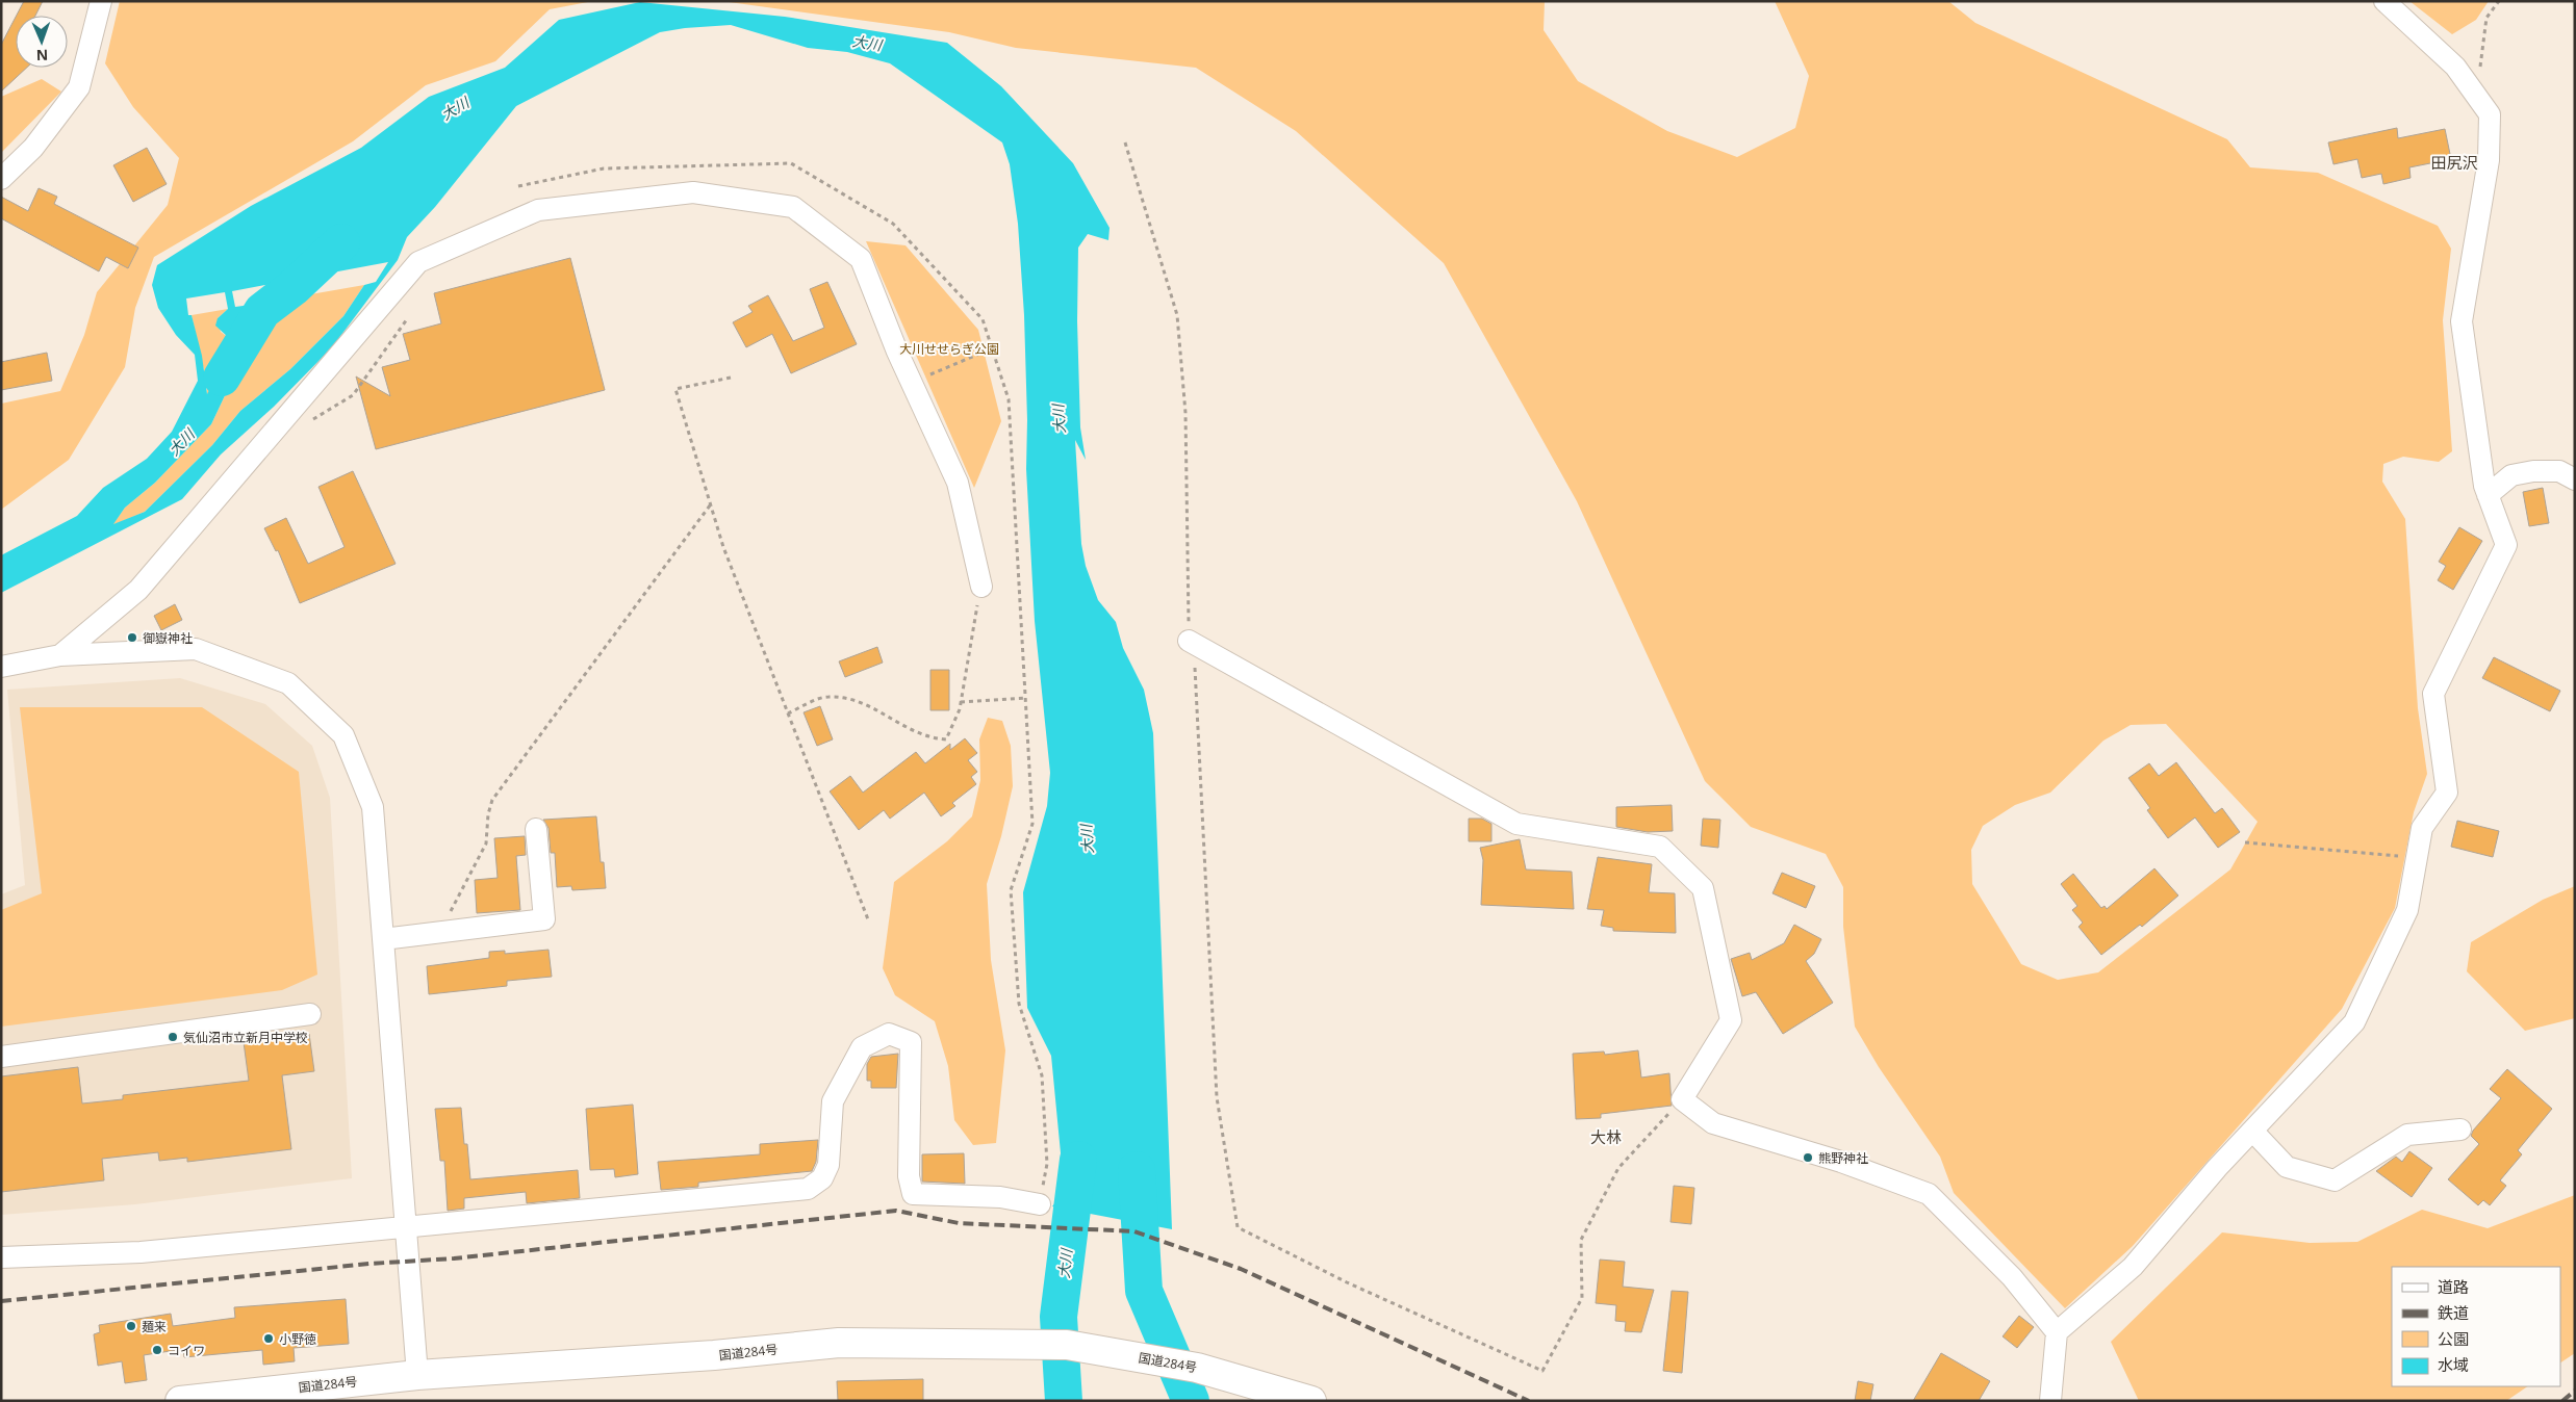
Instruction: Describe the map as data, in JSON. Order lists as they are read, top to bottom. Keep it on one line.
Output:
{"streets":{"highway":["国道284号"]},"districts":["田尻沢","大林"],"water":["大川"],"parks":["大川せせらぎ公園"],"places":["御嶽神社","気仙沼市立新月中学校","熊野神社","麺来","小野徳","コイワ"],"legend":["道路","鉄道","公園","水域"],"north":"bottom"}
